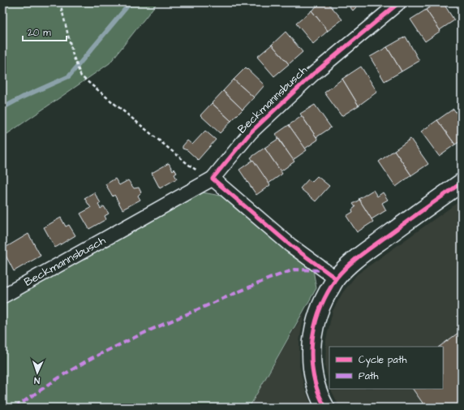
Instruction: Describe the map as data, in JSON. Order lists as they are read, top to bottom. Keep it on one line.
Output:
{"streets":{"street":["Beckmannsbusch"]},"legend":["Cycle path","Path"],"scale_bar":"20 m","north":"bottom"}
